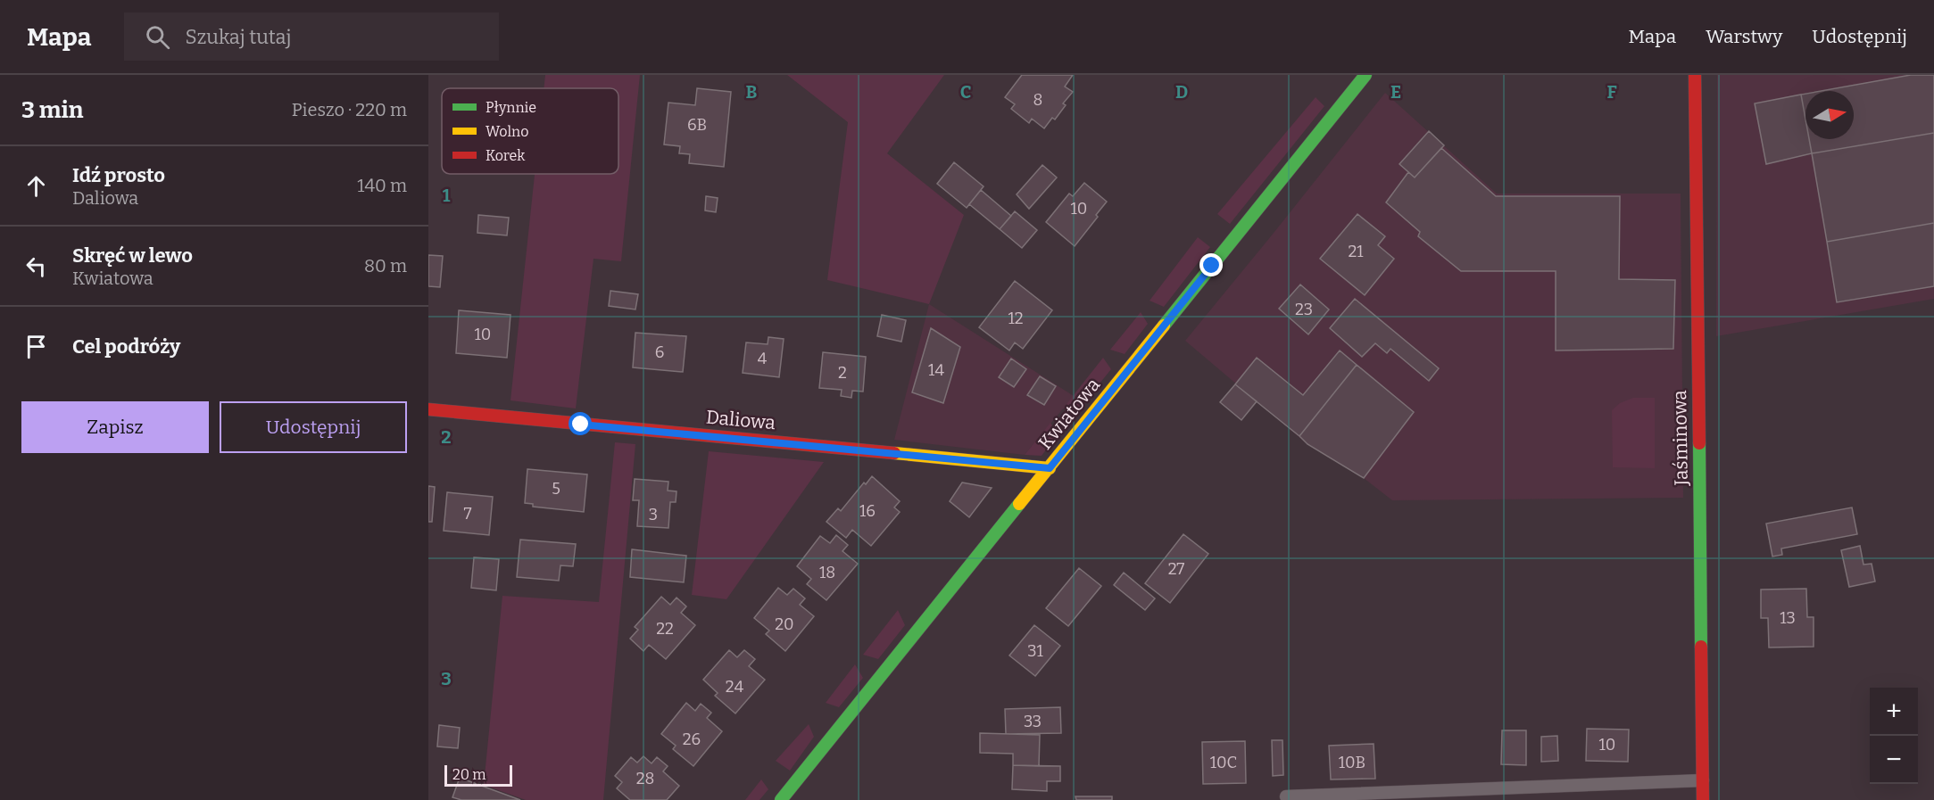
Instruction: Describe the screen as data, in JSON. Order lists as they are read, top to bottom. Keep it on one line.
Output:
{"streets":{"street":["Kwiatowa","Daliowa","Jaśminowa"]},"crossings":[["Kwiatowa","Daliowa"]],"house_numbers":["8","6B","10","21","23","12","10","6","4","14","2","5","16","7","3","27","18","13","20","22","31","24","33","26","10","10C","10B","28"],"legend":["Płynnie","Wolno","Korek"],"scale_bar":"20 m","north":"right","page":{"header":"Mapa","search":"Szukaj tutaj","nav":["Mapa","Warstwy","Udostępnij"],"heading":["3 min","Pieszo · 220 m"],"list":[["Idź prosto","Daliowa","140 m"],["Skręć w lewo","Kwiatowa","80 m"],"Cel podróży"],"buttons":["Zapisz","Udostępnij"],"map_buttons":["+","−"],"scale":"20 m"},"grid":{"columns":["B","C","D","E","F"],"rows":["1","2","3"]}}
